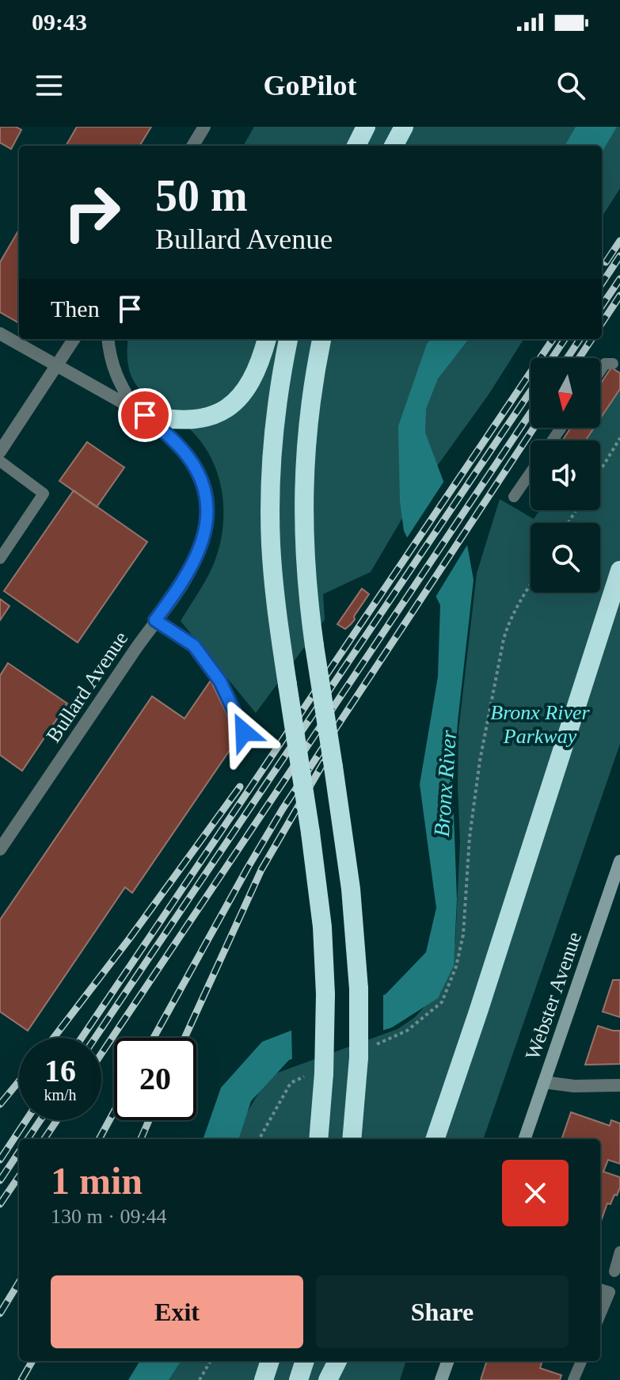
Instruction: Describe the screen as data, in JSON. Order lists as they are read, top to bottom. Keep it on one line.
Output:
{"streets":{"main road":["Webster Avenue"],"street":["Bullard Avenue"]},"water":["Bronx River"],"parks":["Bronx River Parkway"],"north":"bottom","page":{"status":"09:43","header":"GoPilot","turn":["50 m","Bullard Avenue"],"then":"Then","speed":"16 km/h","limit":"20","heading":["1 min","130 m · 09:44"],"buttons":["Exit","Share"]}}
